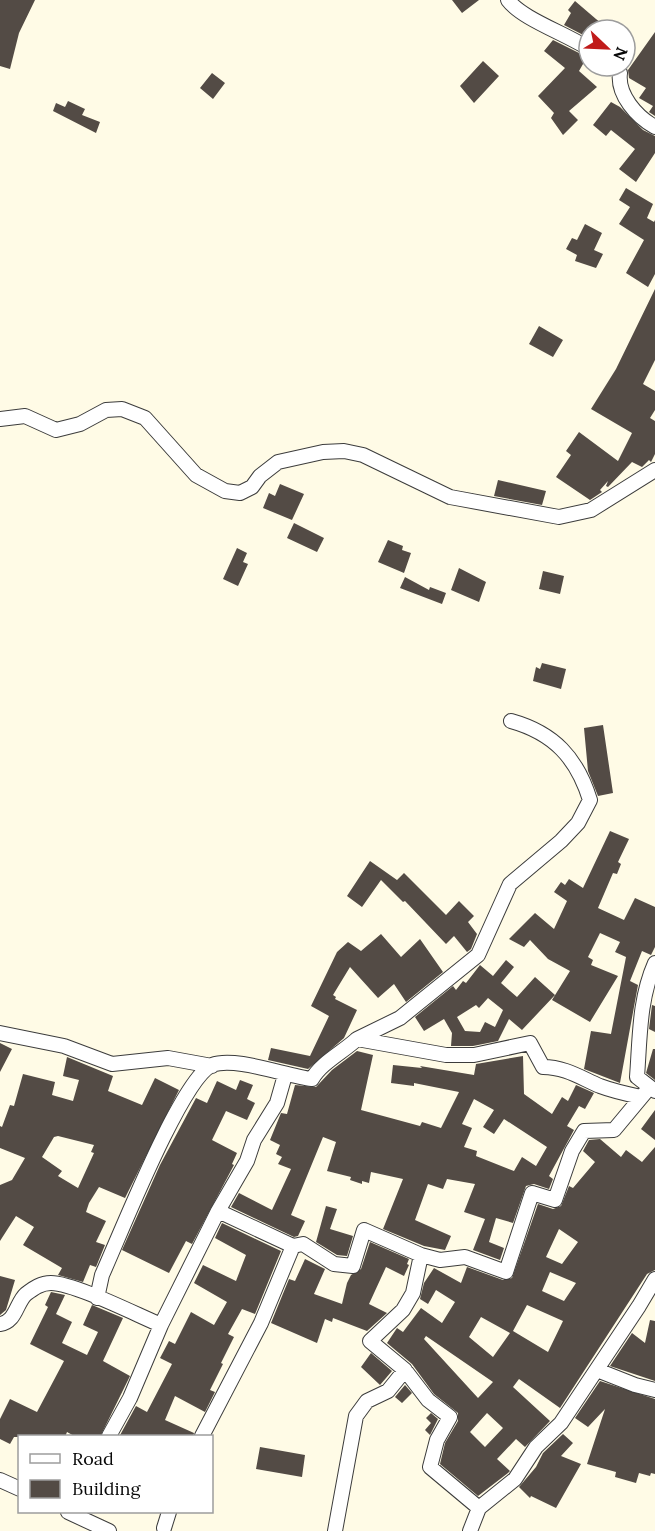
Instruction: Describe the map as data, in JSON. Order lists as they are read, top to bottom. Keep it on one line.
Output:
{"legend":["Road","Building"],"north":"bottom right"}
